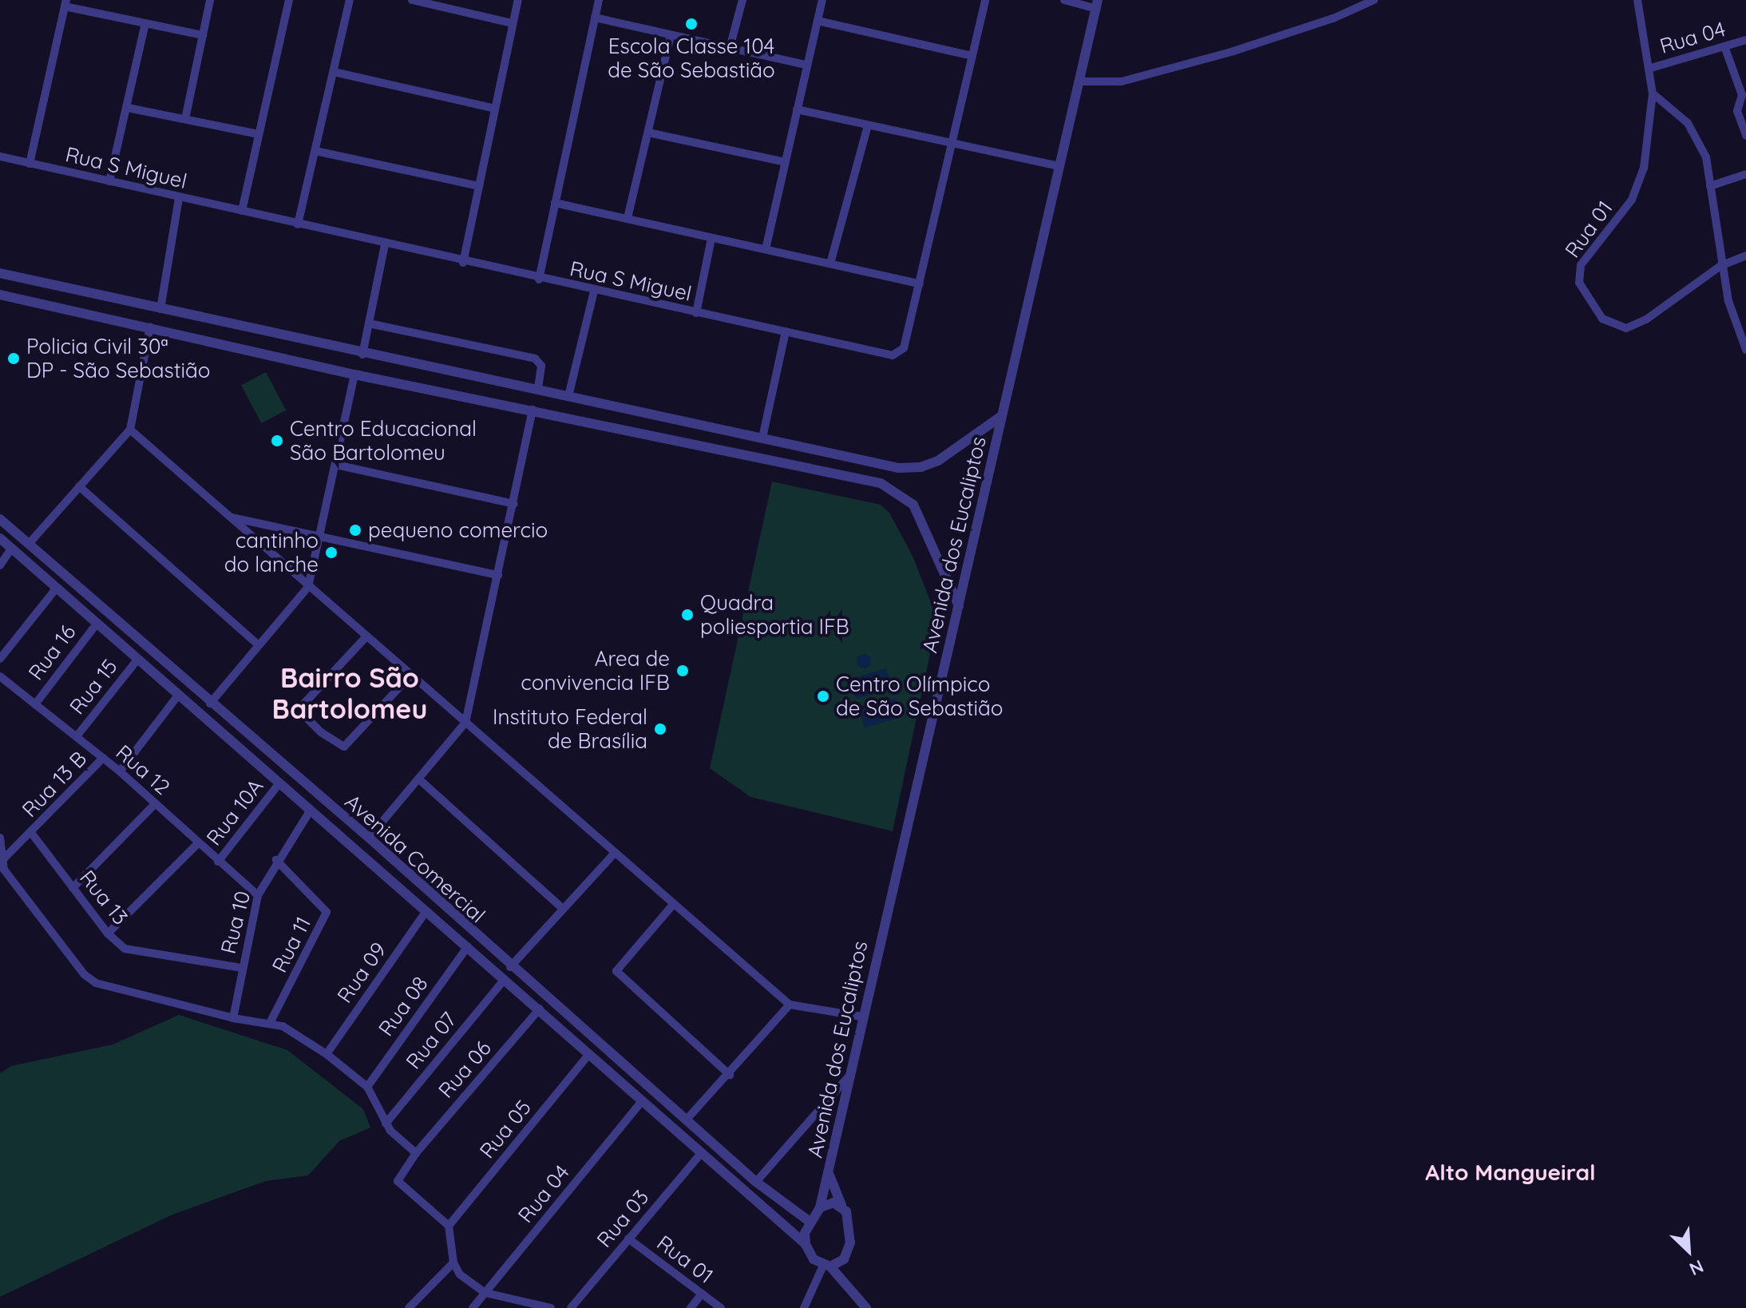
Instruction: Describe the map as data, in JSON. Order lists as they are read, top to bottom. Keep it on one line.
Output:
{"streets":{"street":["Rua 04","Rua S Miguel","Rua 01","Avenida dos Eucaliptos","Rua 16","Rua 15","Rua 12","Rua 13 B","Rua 10A","Avenida Comercial","Rua 13","Rua 10","Rua 11","Rua 09","Rua 08","Rua 07","Rua 06","Rua 05","Rua 03"]},"crossings":[["Rua 04","Avenida Comercial"],["Rua 01","Rua 03"],["Avenida dos Eucaliptos","Avenida Comercial"],["Rua 16","Rua 12"],["Rua 16","Avenida Comercial"],["Rua 15","Rua 12"],["Rua 15","Avenida Comercial"],["Rua 12","Rua 13 B"],["Rua 12","Rua 10A"],["Rua 12","Rua 10"],["Rua 13 B","Rua 13"],["Rua 10A","Avenida Comercial"],["Avenida Comercial","Rua 10"],["Avenida Comercial","Rua 09"],["Avenida Comercial","Rua 08"],["Avenida Comercial","Rua 07"],["Avenida Comercial","Rua 06"],["Avenida Comercial","Rua 05"],["Avenida Comercial","Rua 03"],["Rua 13","Rua 10"],["Rua 10","Rua 11"],["Rua 06","Rua 05"]],"districts":["Bairro São Bartolomeu","Alto Mangueiral"],"places":["Escola Classe 104 de São Sebastião","Policia Civil 30ª DP - São Sebastião","Centro Educacional São Bartolomeu","pequeno comercio","cantinho do lanche","Quadra poliesportia IFB","Area de convivencia IFB","Centro Olímpico de São Sebastião","Instituto Federal de Brasília"],"north":"bottom right"}
